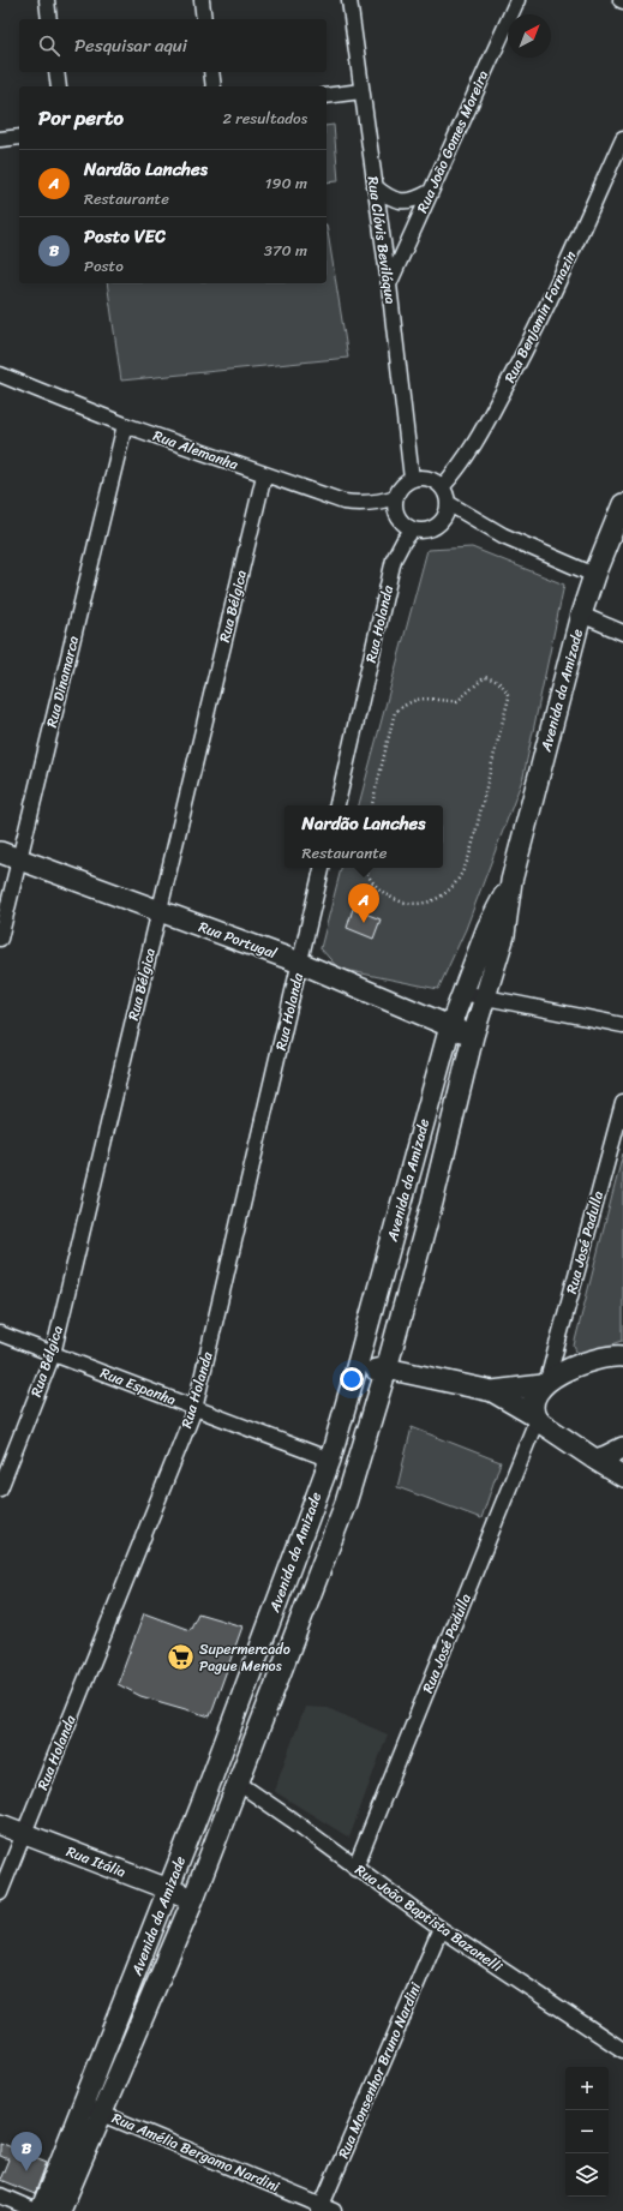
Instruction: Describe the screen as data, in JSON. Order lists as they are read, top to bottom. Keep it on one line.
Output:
{"streets":{"main road":["Avenida da Amizade","Rua Portugal","Rua Itália"],"street":["Rua João Gomes Moreira","Rua Clóvis Beviláqua","Rua Benjamin Fornazin","Rua Alemanha","Rua Bélgica","Rua Holanda","Rua Dinamarca","Rua José Padulla","Rua Espanha","Rua João Baptista Bazanelli","Rua Monsenhor Bruno Nardini","Rua Amélia Bergamo Nardini"]},"crossings":[["Rua João Gomes Moreira","Rua Clóvis Beviláqua"],["Rua Clóvis Beviláqua","Rua Benjamin Fornazin"],["Rua Clóvis Beviláqua","Rua Alemanha"],["Rua Clóvis Beviláqua","Rua Holanda"],["Rua Benjamin Fornazin","Rua Alemanha"],["Rua Benjamin Fornazin","Rua Holanda"],["Rua Alemanha","Rua Bélgica"],["Rua Alemanha","Rua Holanda"],["Rua Alemanha","Rua Dinamarca"],["Rua Bélgica","Rua Portugal"],["Rua Bélgica","Rua Espanha"],["Rua Holanda","Rua Portugal"],["Rua Holanda","Rua Espanha"],["Rua Holanda","Rua Itália"],["Rua Dinamarca","Rua Portugal"],["Avenida da Amizade","Rua Portugal"],["Avenida da Amizade","Rua Espanha"],["Avenida da Amizade","Rua Itália"],["Avenida da Amizade","Rua João Baptista Bazanelli"],["Avenida da Amizade","Rua Amélia Bergamo Nardini"],["Rua José Padulla","Rua João Baptista Bazanelli"],["Rua João Baptista Bazanelli","Rua Monsenhor Bruno Nardini"],["Rua Monsenhor Bruno Nardini","Rua Amélia Bergamo Nardini"]],"places":{"supermarket":["Supermercado Pague Menos"]},"north":"top right","page":{"search":"Pesquisar aqui","heading":["Por perto","2 resultados"],"list":[{"mark":"A","name":"Nardão Lanches","note":"Restaurante","value":"190 m"},{"mark":"B","name":"Posto VEC","note":"Posto","value":"370 m"}],"popup":["Nardão Lanches","Restaurante"],"pins":["A","B"],"map_buttons":["+","−"]}}
